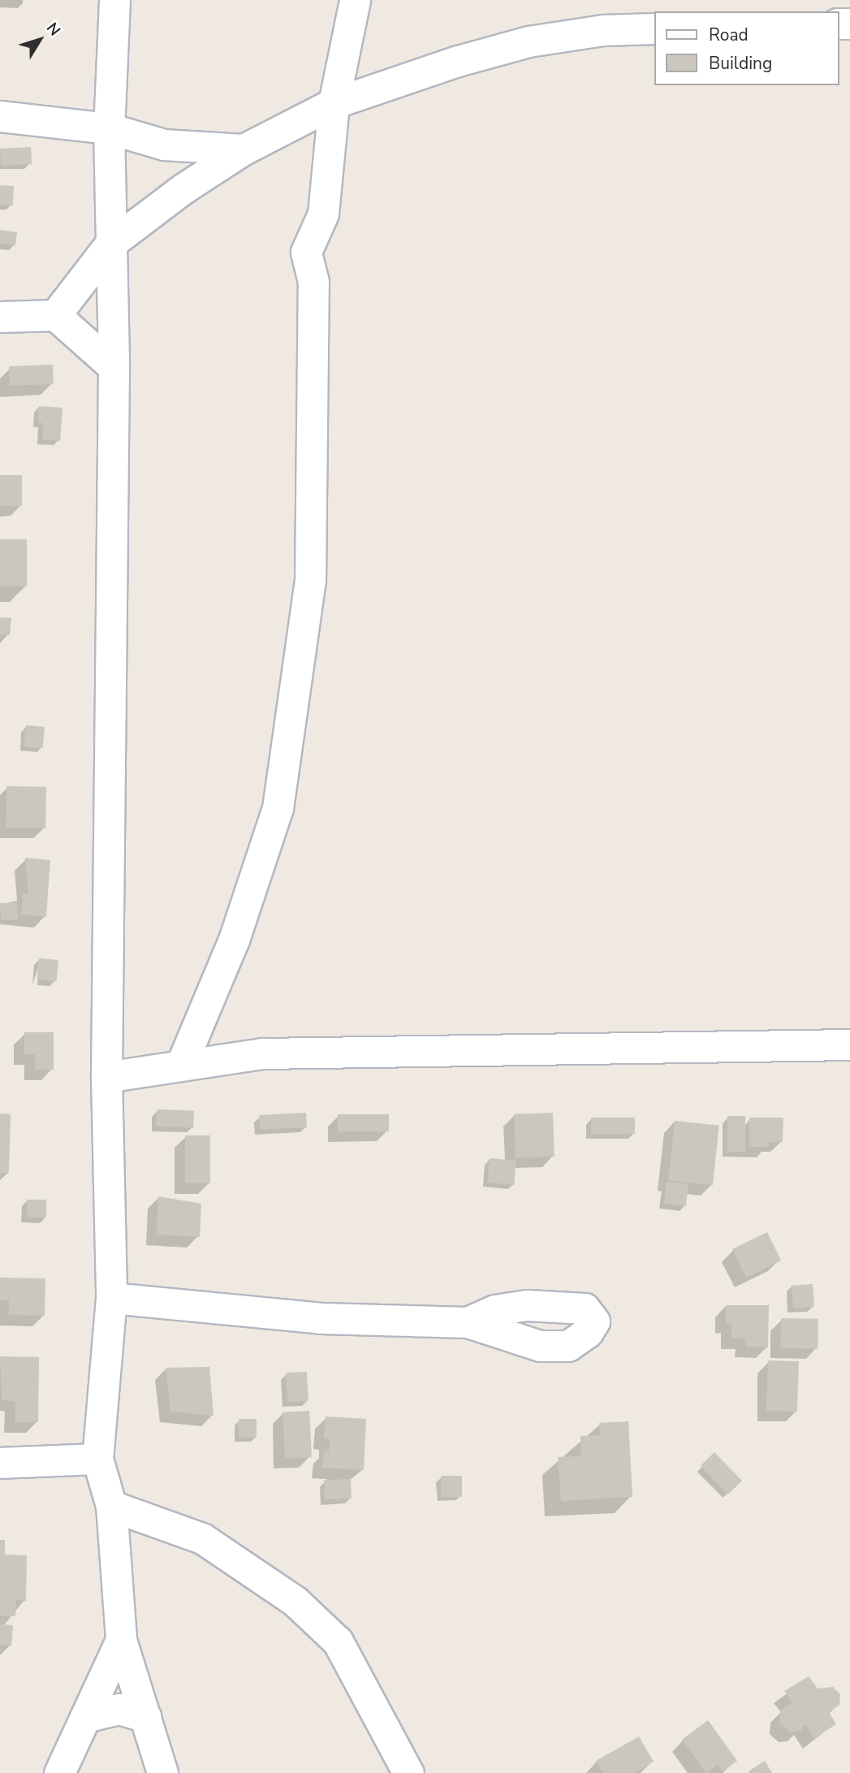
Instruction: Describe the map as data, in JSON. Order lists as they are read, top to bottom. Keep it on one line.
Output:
{"legend":["Road","Building"],"north":"top right"}
